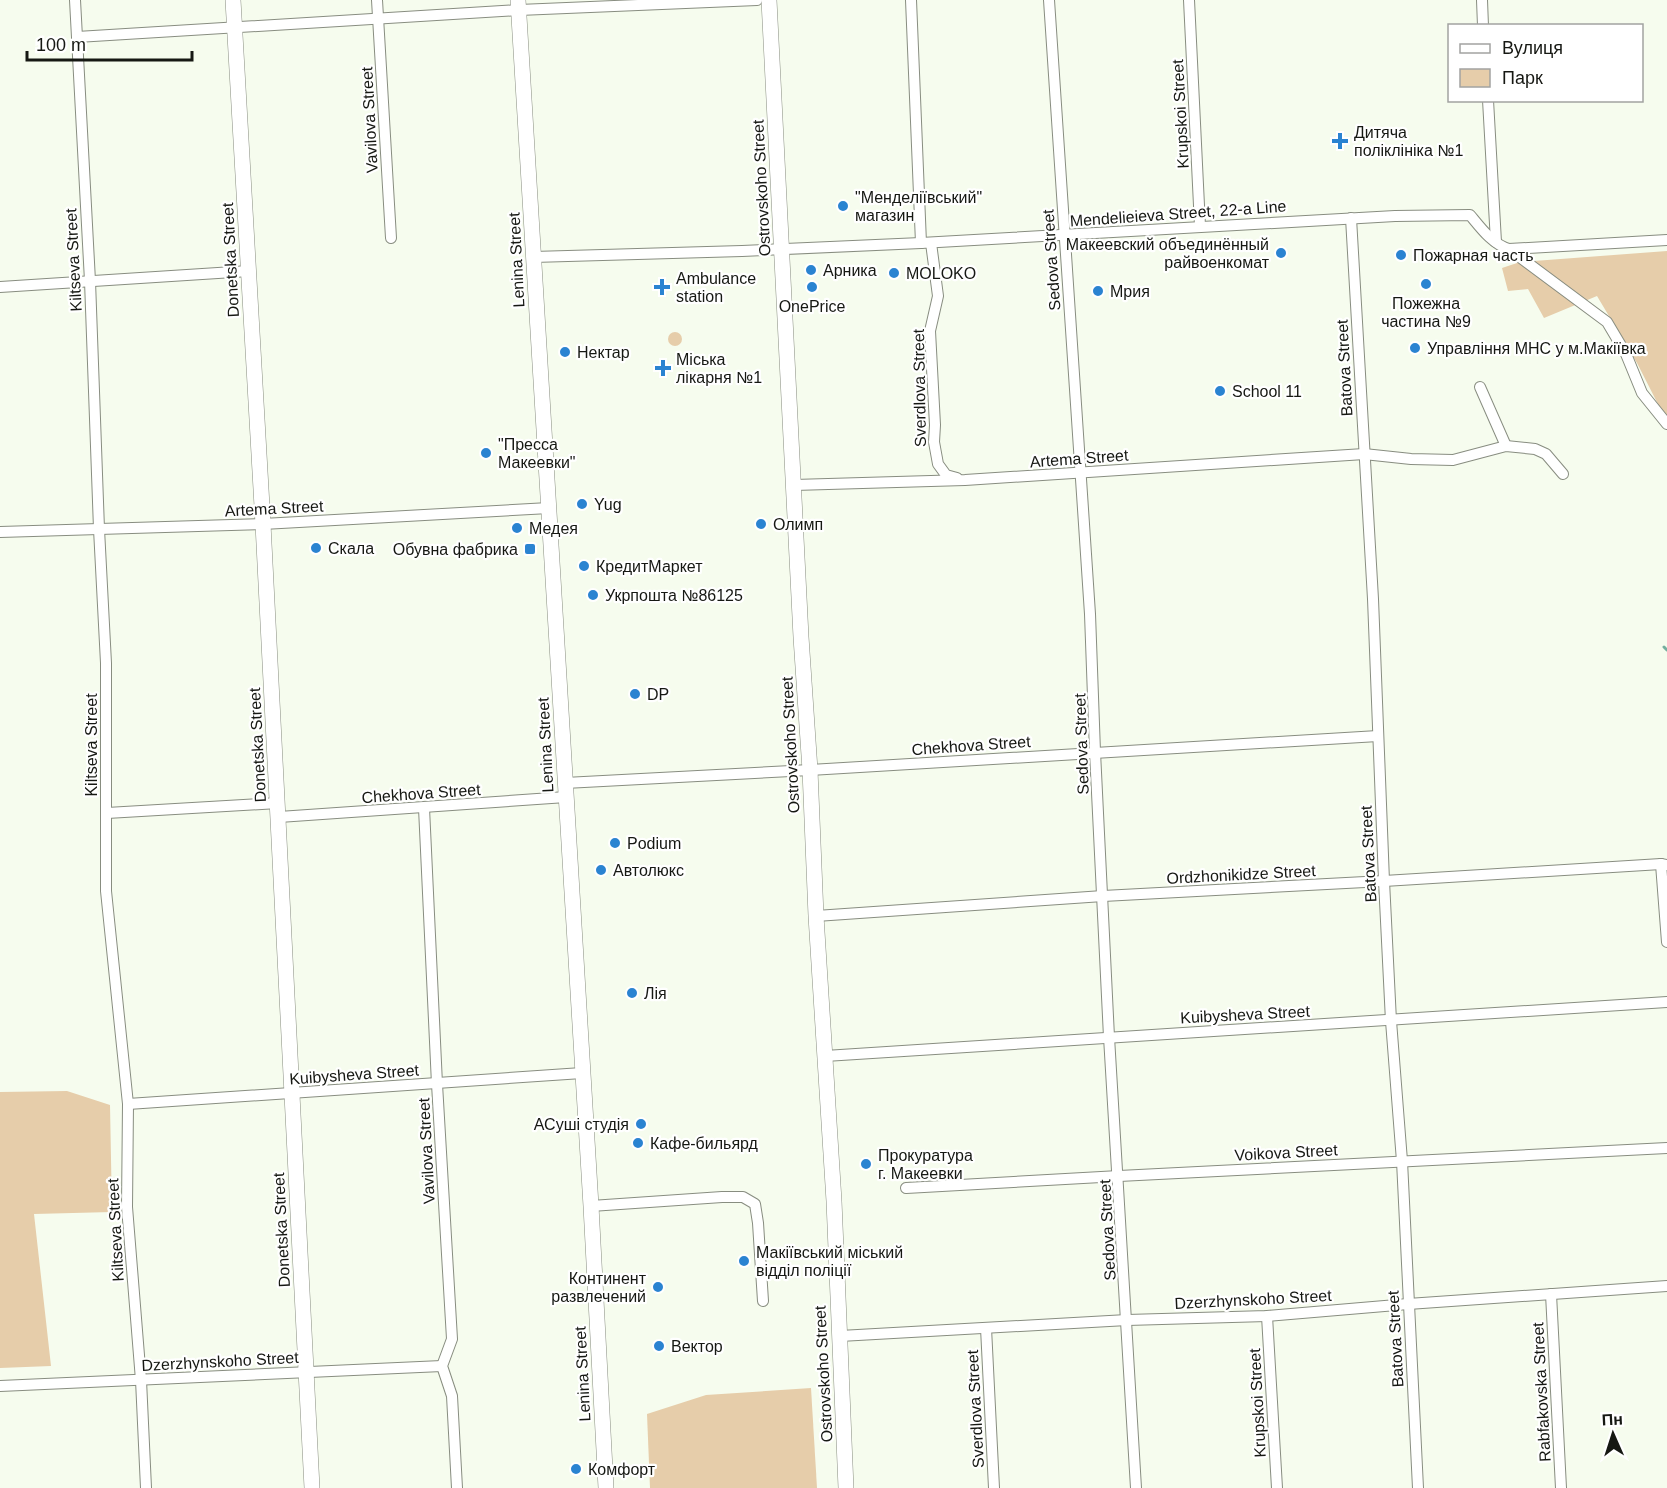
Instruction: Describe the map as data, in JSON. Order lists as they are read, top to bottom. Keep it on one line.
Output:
{"streets":{"street":["Krupskoi Street","Vavilova Street","Ostrovskoho Street","Mendelieieva Street, 22-a Line","Kiltseva Street","Donetska Street","Lenina Street","Sedova Street","Batova Street","Sverdlova Street","Artema Street","Chekhova Street","Ordzhonikidze Street","Kuibysheva Street","Voikova Street","Dzerzhynskoho Street","Rabfakovska Street"]},"crossings":[["Krupskoi Street","Mendelieieva Street, 22-a Line"],["Krupskoi Street","Dzerzhynskoho Street"],["Vavilova Street","Chekhova Street"],["Vavilova Street","Kuibysheva Street"],["Vavilova Street","Dzerzhynskoho Street"],["Ostrovskoho Street","Mendelieieva Street, 22-a Line"],["Ostrovskoho Street","Artema Street"],["Ostrovskoho Street","Chekhova Street"],["Ostrovskoho Street","Ordzhonikidze Street"],["Ostrovskoho Street","Kuibysheva Street"],["Ostrovskoho Street","Dzerzhynskoho Street"],["Mendelieieva Street, 22-a Line","Lenina Street"],["Mendelieieva Street, 22-a Line","Sedova Street"],["Mendelieieva Street, 22-a Line","Batova Street"],["Mendelieieva Street, 22-a Line","Sverdlova Street"],["Kiltseva Street","Artema Street"],["Kiltseva Street","Chekhova Street"],["Kiltseva Street","Kuibysheva Street"],["Kiltseva Street","Dzerzhynskoho Street"],["Donetska Street","Artema Street"],["Donetska Street","Chekhova Street"],["Donetska Street","Kuibysheva Street"],["Donetska Street","Dzerzhynskoho Street"],["Lenina Street","Artema Street"],["Lenina Street","Chekhova Street"],["Lenina Street","Kuibysheva Street"],["Sedova Street","Artema Street"],["Sedova Street","Chekhova Street"],["Sedova Street","Ordzhonikidze Street"],["Sedova Street","Kuibysheva Street"],["Sedova Street","Voikova Street"],["Sedova Street","Dzerzhynskoho Street"],["Batova Street","Artema Street"],["Batova Street","Chekhova Street"],["Batova Street","Ordzhonikidze Street"],["Batova Street","Kuibysheva Street"],["Batova Street","Voikova Street"],["Batova Street","Dzerzhynskoho Street"],["Sverdlova Street","Artema Street"],["Sverdlova Street","Dzerzhynskoho Street"],["Dzerzhynskoho Street","Rabfakovska Street"]],"places":{"health":["Дитяча поліклініка №1","Ambulance station","Міська лікарня №1"],"other":["\"Менделіївський\" магазин","Макеевский объединённый райвоенкомат","Пожарная часть","Арника","MOLOKO","Пожежна частина №9","OnePrice","Мрия","Управління МНС у м.Макіївка","Нектар","School 11","\"Пресса Макеевки\"","Yug","Олимп","Медея","Скала","КредитМаркет","Укрпошта №86125","DP","Podium","Автолюкс","Лія","АСуші студія","Кафе-бильярд","Прокуратура г. Макеевки","Макіївський міський відділ поліції","Континент развлечений","Вектор","Комфорт"],"transit":["Обувна фабрика"]},"legend":["Вулиця","Парк"],"scale_bar":"100 m","north":"top"}
